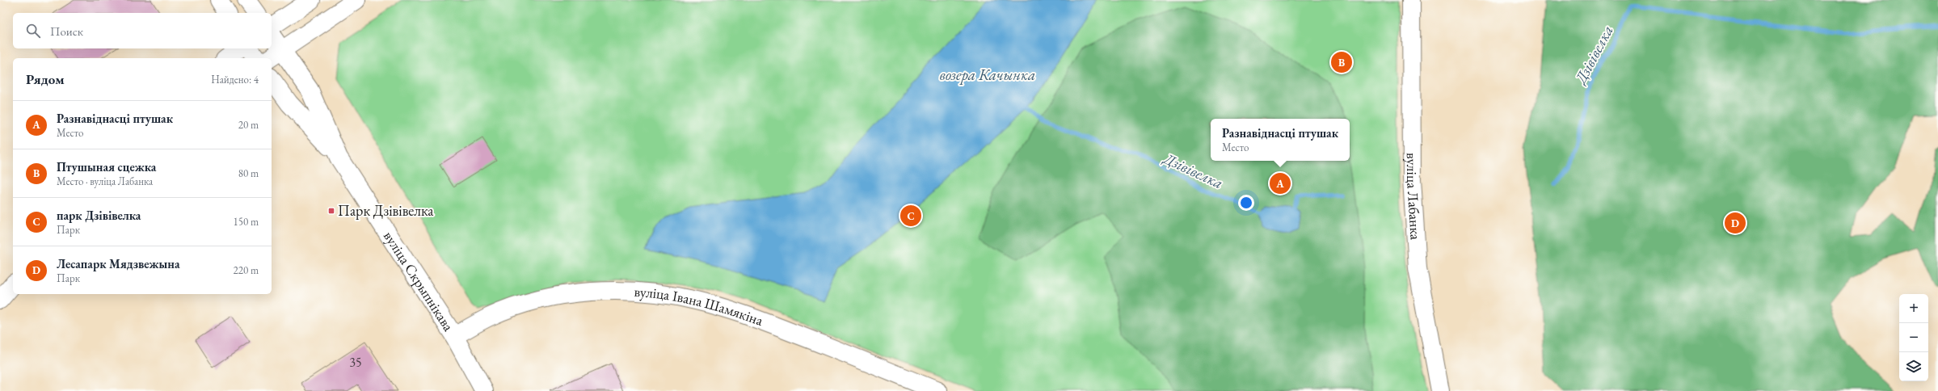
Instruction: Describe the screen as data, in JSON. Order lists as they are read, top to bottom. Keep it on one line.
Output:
{"streets":{"main road":["вуліца Лабанка","вуліца Скрыпнікава","вуліца Івана Шамякіна"]},"crossings":[["вуліца Скрыпнікава","вуліца Івана Шамякіна"]],"water":["Дзівівелка","возера Качынка"],"places":{"transit":["Парк Дзівівелка"]},"house_numbers":["35"],"page":{"search":"Поиск","pins":["B","A","C","D"],"heading":["Рядом","Найдено: 4"],"list":[{"mark":"A","name":"Разнавіднасці птушак","note":"Место","value":"20 m"},{"mark":"B","name":"Птушыная сцежка","note":"Место · вуліца Лабанка","value":"80 m"},{"mark":"C","name":"парк Дзівівелка","note":"Парк","value":"150 m"},{"mark":"D","name":"Лесапарк Мядзвежына","note":"Парк","value":"220 m"}],"popup":["Разнавіднасці птушак","Место"],"map_buttons":["+","−"]}}
